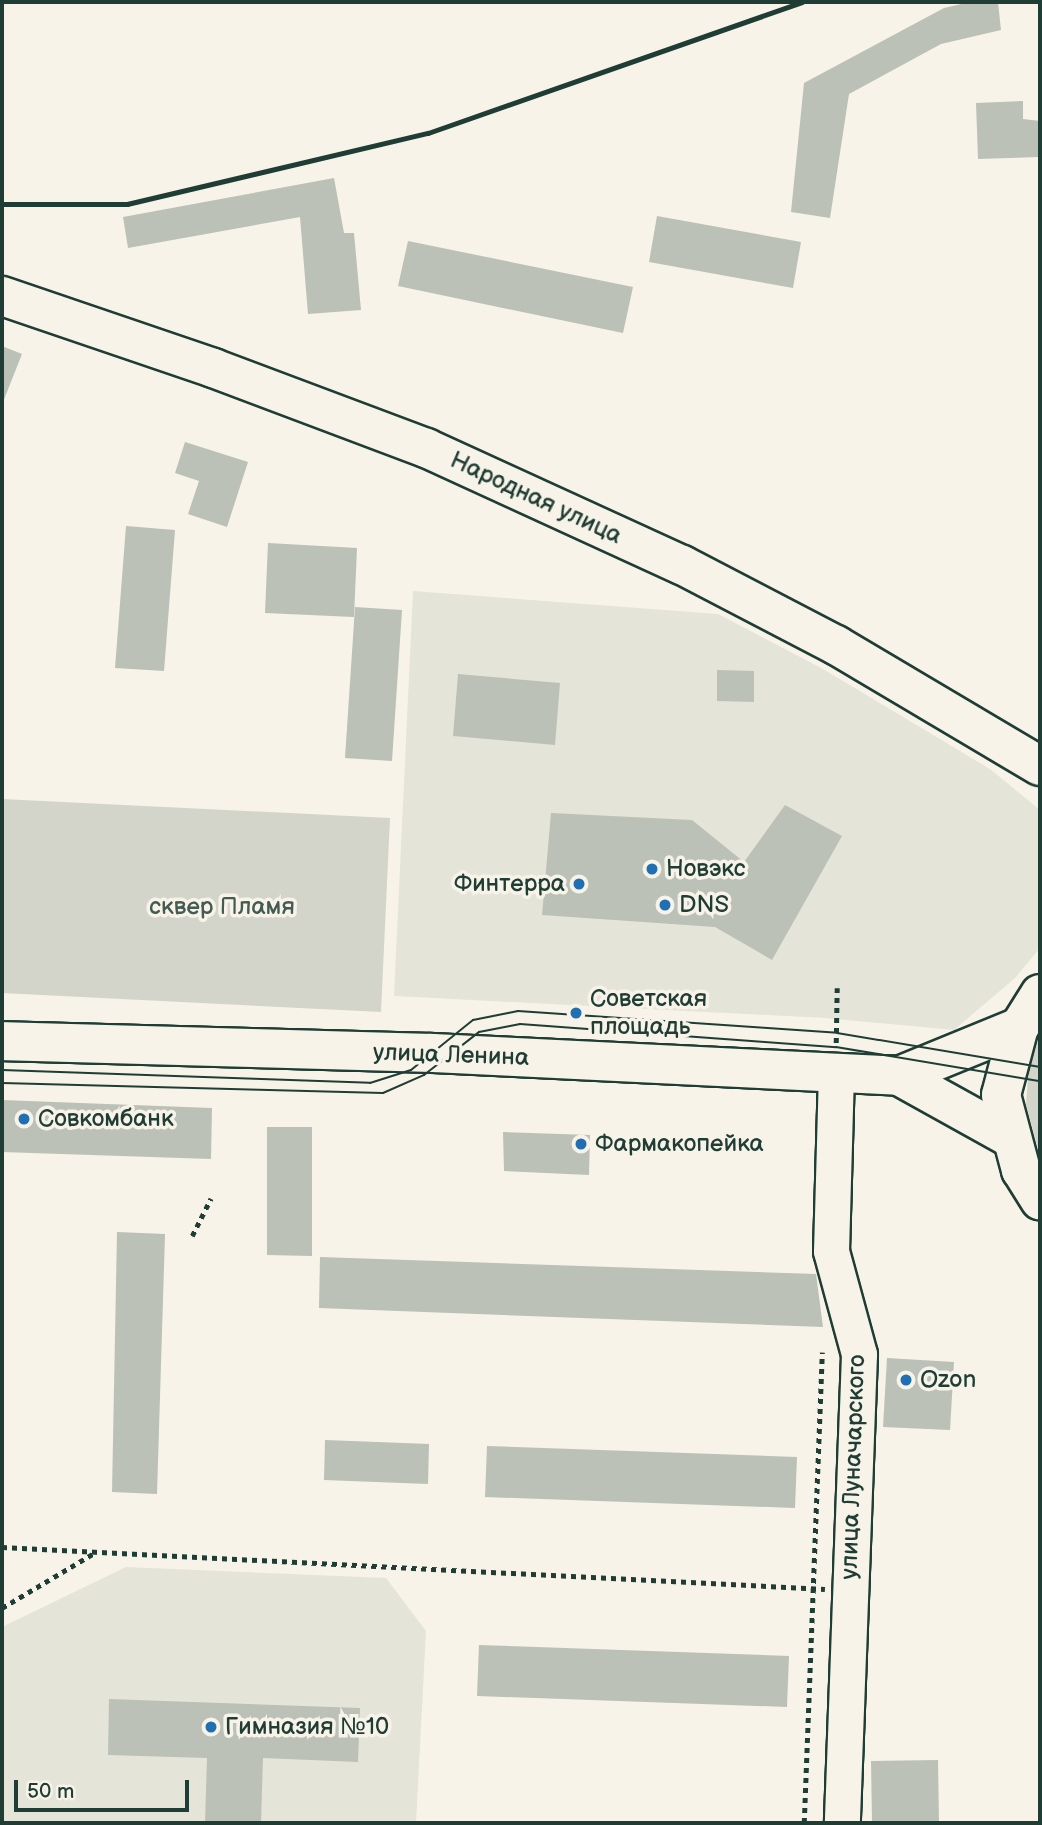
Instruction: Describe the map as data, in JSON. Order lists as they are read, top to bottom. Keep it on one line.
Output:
{"streets":{"main road":["Народная улица","улица Ленина"],"street":["улица Луначарского"]},"crossings":[["улица Ленина","улица Луначарского"]],"parks":["сквер Пламя"],"places":["Новэкс","Финтерра","DNS","Советская площадь","Совкомбанк","Фармакопейка","Ozon","Гимназия №10"],"scale_bar":"50 m"}
